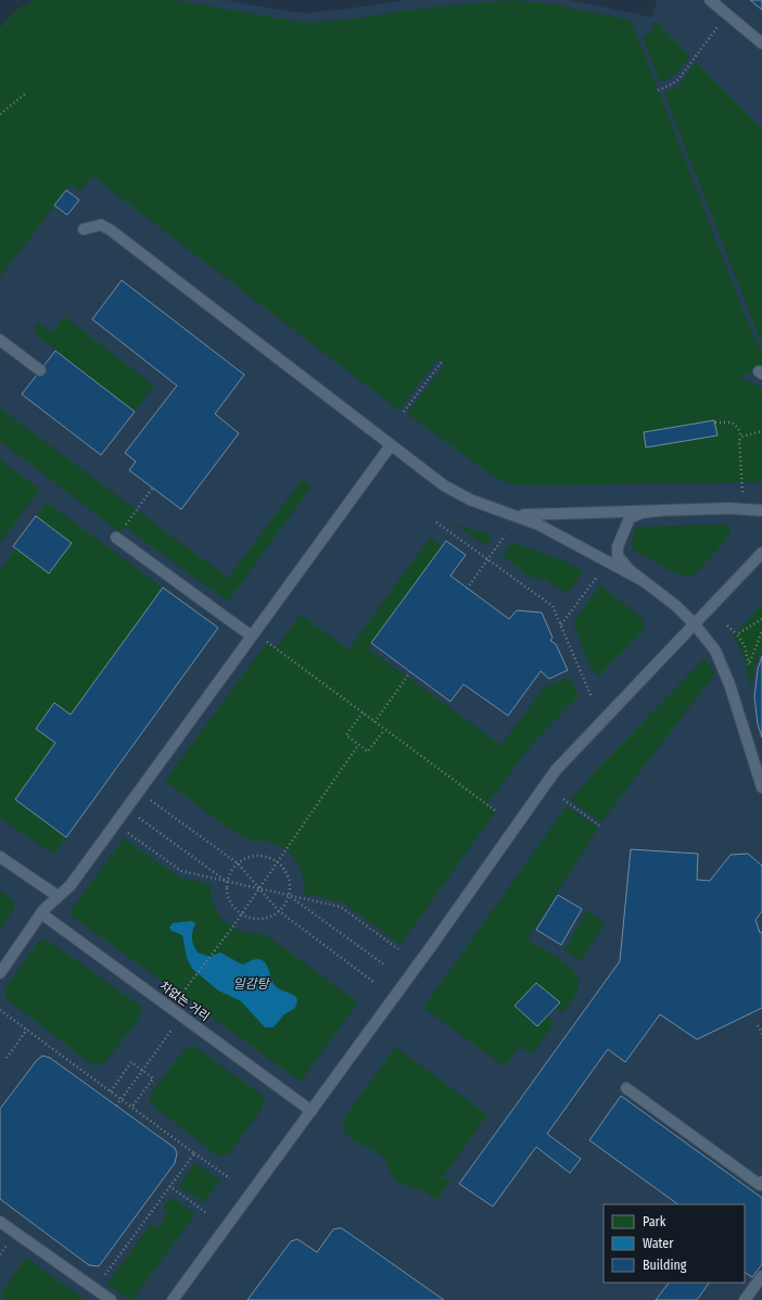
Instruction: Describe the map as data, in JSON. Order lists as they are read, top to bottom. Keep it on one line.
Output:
{"streets":{"lane":["차없는 거리"]},"water":["일감탕"],"legend":["Park","Water","Building"]}
